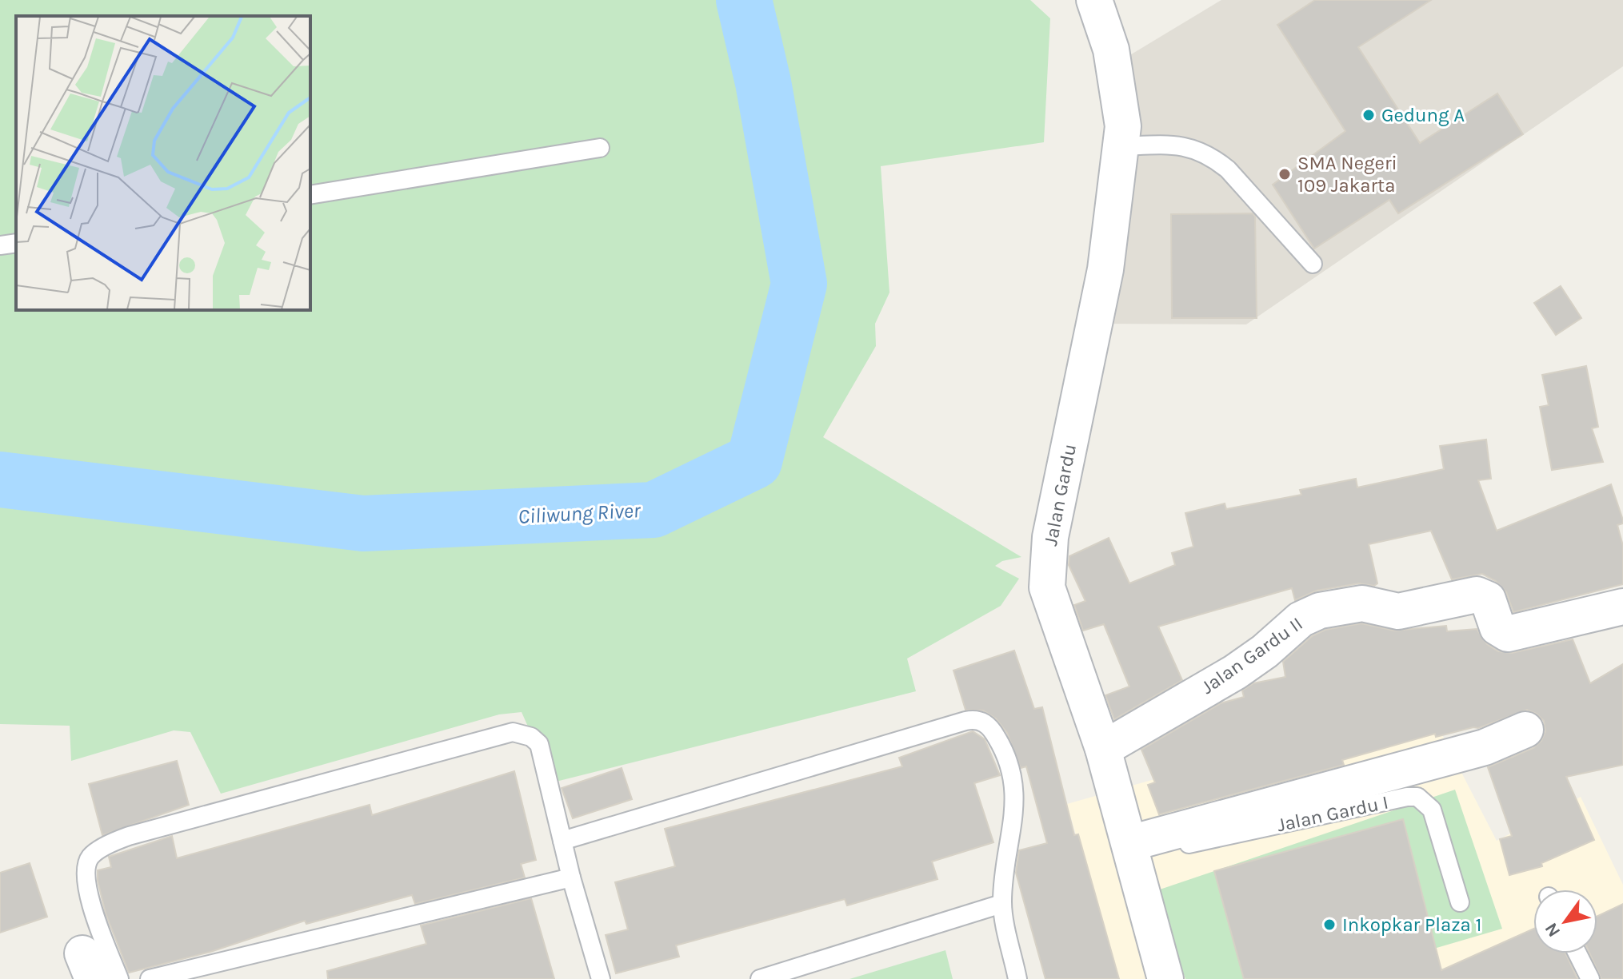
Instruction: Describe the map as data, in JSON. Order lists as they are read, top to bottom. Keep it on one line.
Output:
{"streets":{"street":["Jalan Gardu","Jalan Gardu II"],"lane":["Jalan Gardu I"]},"crossings":[["Jalan Gardu","Jalan Gardu II"],["Jalan Gardu","Jalan Gardu I"]],"water":["Ciliwung River"],"places":["Gedung A","SMA Negeri 109 Jakarta","Inkopkar Plaza 1"],"north":"bottom left"}
